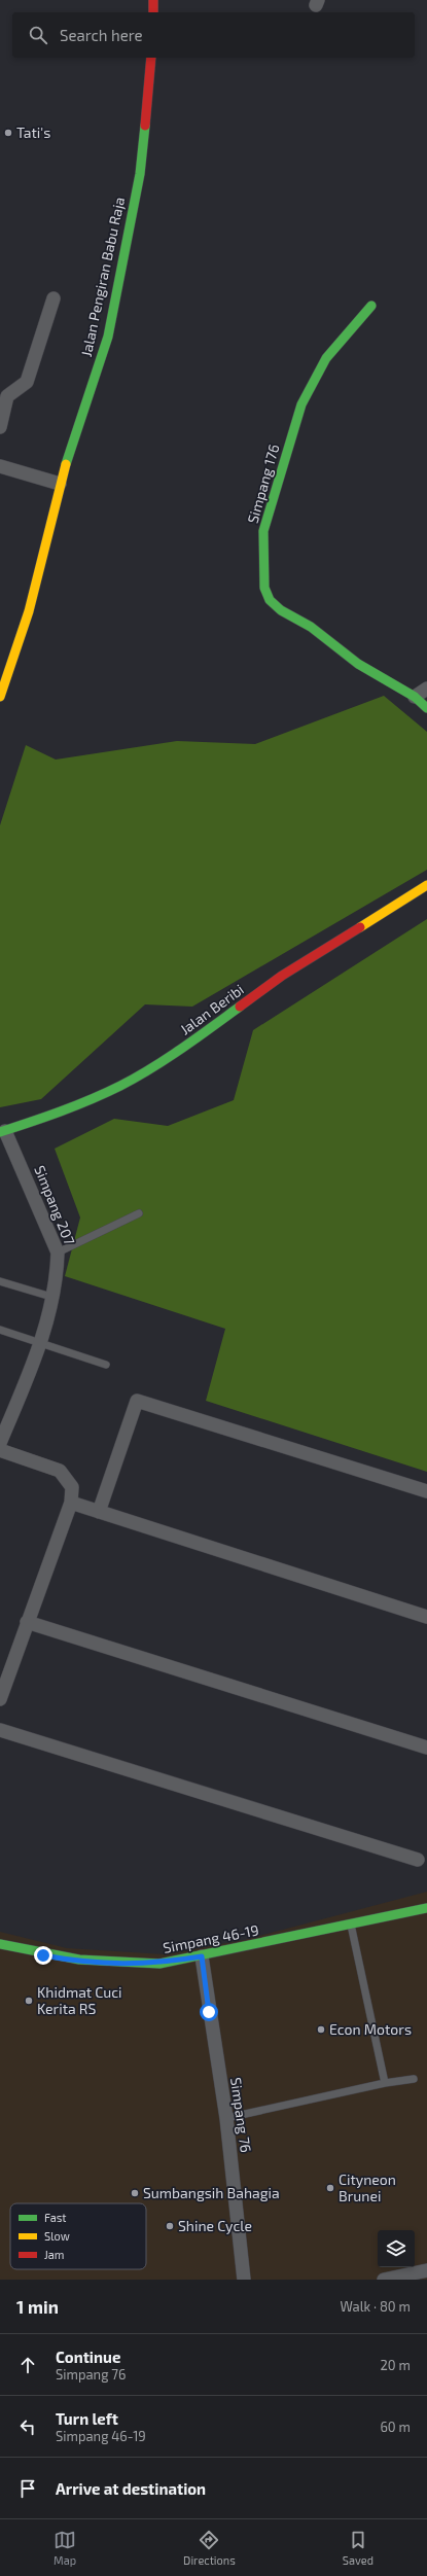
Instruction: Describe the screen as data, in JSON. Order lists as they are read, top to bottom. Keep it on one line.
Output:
{"streets":{"main road":["Jalan Pengiran Babu Raja","Simpang 176","Jalan Beribi","Simpang 46-19"],"street":["Simpang 207","Simpang 76"]},"crossings":[["Jalan Beribi","Simpang 207"],["Simpang 46-19","Simpang 76"]],"places":["Tati's","Khidmat Cuci Kerita RS","Econ Motors","Cityneon Brunei","Sumbangsih Bahagia","Shine Cycle"],"legend":["Fast","Slow","Jam"],"page":{"search":"Search here","heading":["1 min","Walk · 80 m"],"list":[["Continue","Simpang 76","20 m"],["Turn left","Simpang 46-19","60 m"],"Arrive at destination"],"nav":["Map","Directions","Saved"]}}
